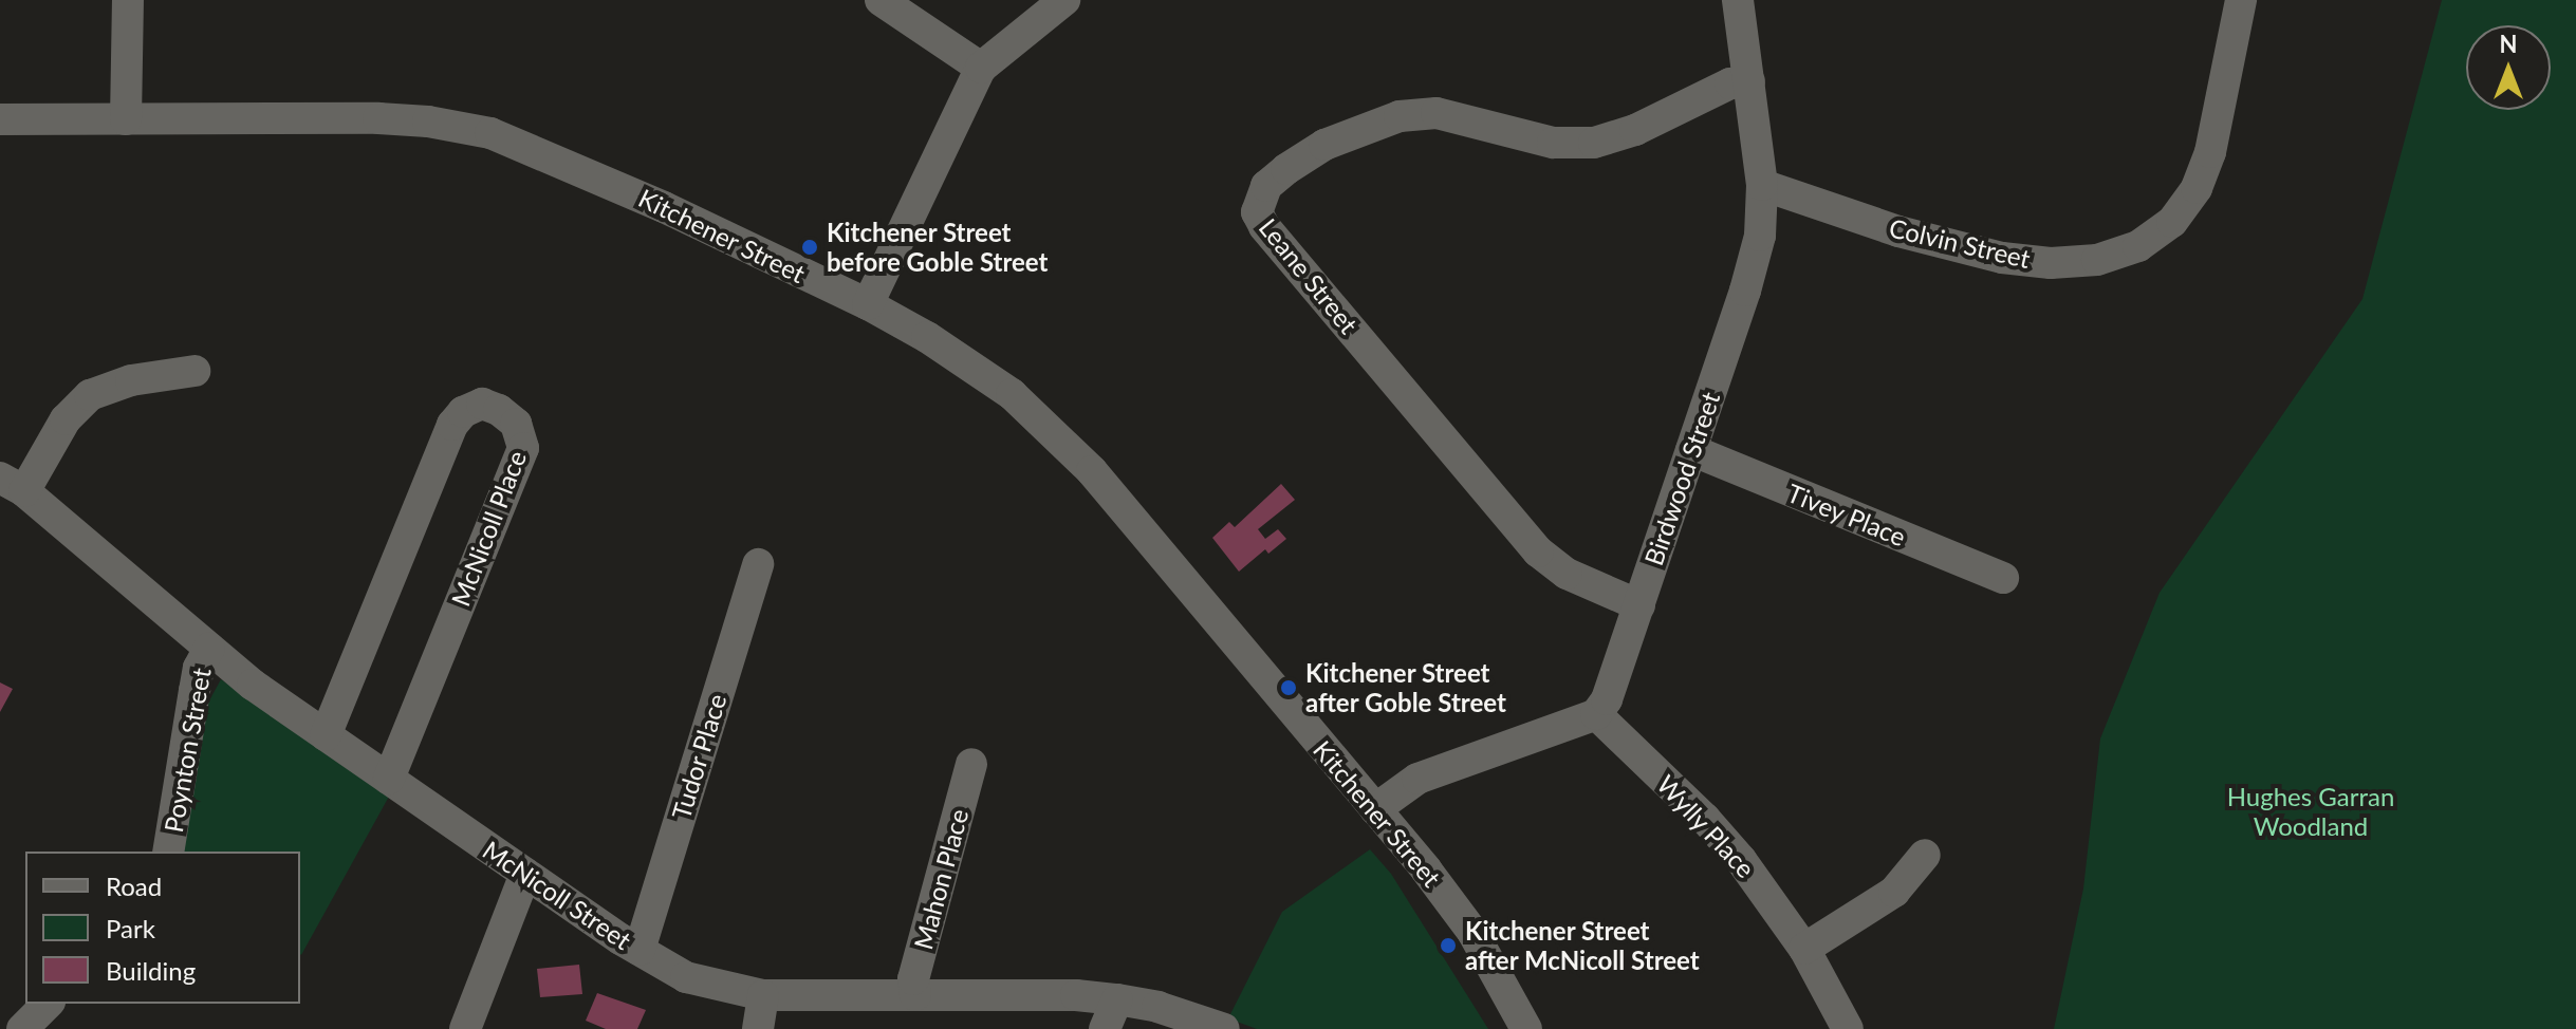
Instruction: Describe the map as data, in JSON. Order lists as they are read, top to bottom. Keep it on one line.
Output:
{"streets":{"street":["Kitchener Street","Colvin Street","Leane Street","Birdwood Street","Tivey Place","McNicoll Place","Poynton Street","Tudor Place","Wylly Place","Mahon Place","McNicoll Street"]},"crossings":[["Colvin Street","Birdwood Street"],["Leane Street","Birdwood Street"],["Birdwood Street","Tivey Place"],["Birdwood Street","Wylly Place"],["McNicoll Place","McNicoll Street"],["Poynton Street","McNicoll Street"],["Tudor Place","McNicoll Street"],["Mahon Place","McNicoll Street"]],"parks":["Hughes Garran Woodland"],"places":["Kitchener Street before Goble Street","Kitchener Street after Goble Street","Kitchener Street after McNicoll Street"],"legend":["Road","Park","Building"],"north":"top"}
